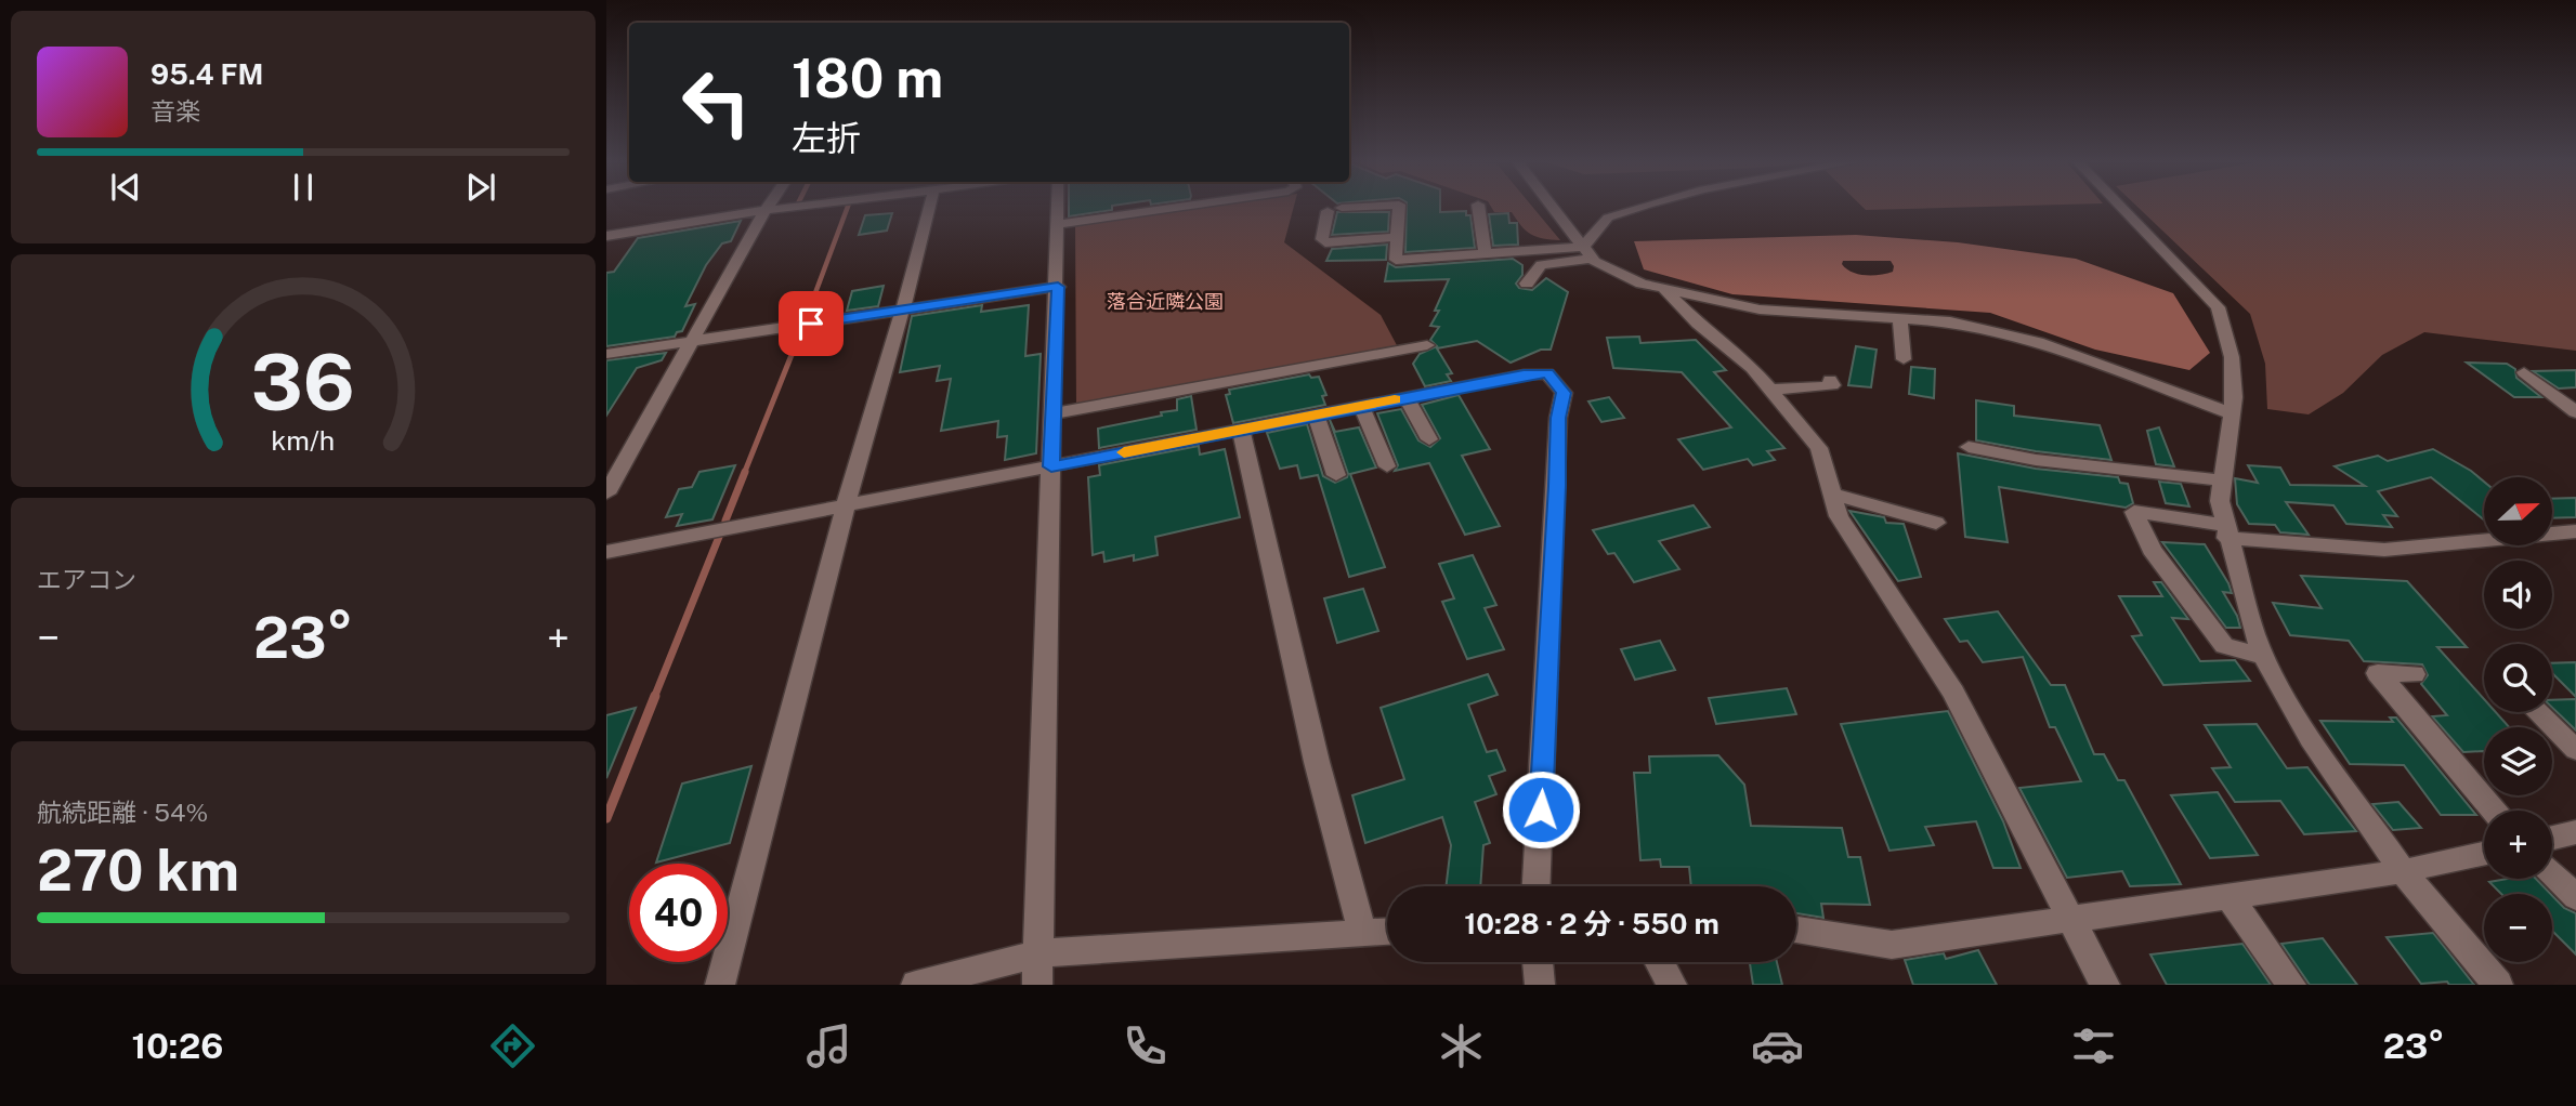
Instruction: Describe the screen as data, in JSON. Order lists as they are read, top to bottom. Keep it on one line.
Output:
{"parks":["落合近隣公園"],"north":"right","page":{"turn":["180 m","左折"],"song":["95.4 FM","音楽"],"map_buttons":["+","−"],"tile":["エアコン",["航続距離 · 54%","270 km"]],"heat":["−","23°","+"],"limit":"40","trip":"10:28 · 2 分 · 550 m","tabs":["10:26","23°"],"gauge":["36","km/h"]}}
